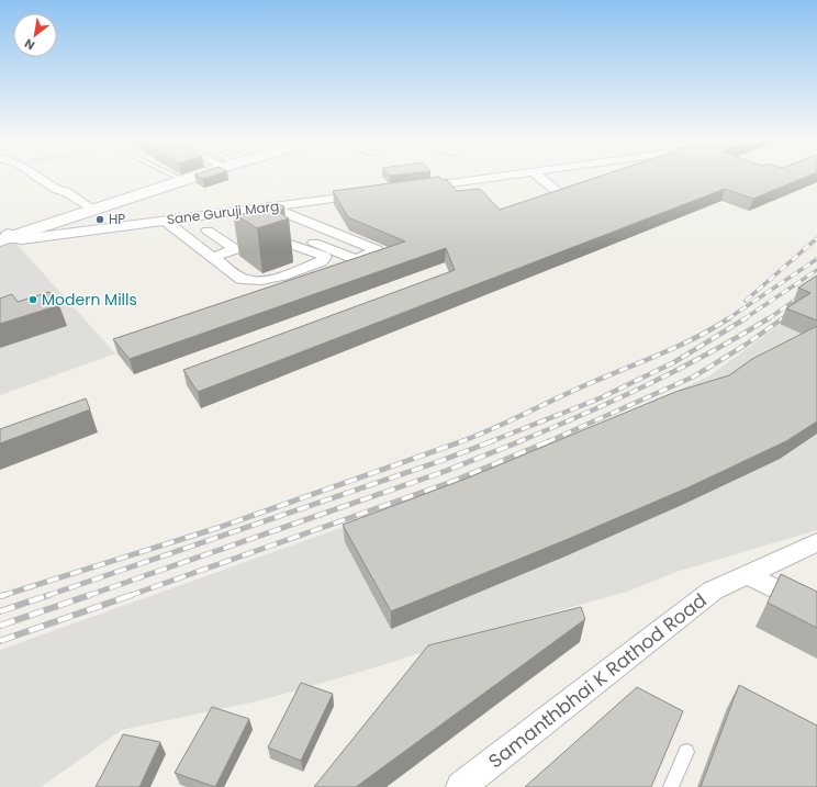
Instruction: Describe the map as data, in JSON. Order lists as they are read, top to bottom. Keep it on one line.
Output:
{"streets":{"street":["Sane Guruji Marg","Samanthbhai K Rathod Road"]},"places":["HP","Modern Mills"],"north":"bottom left"}
